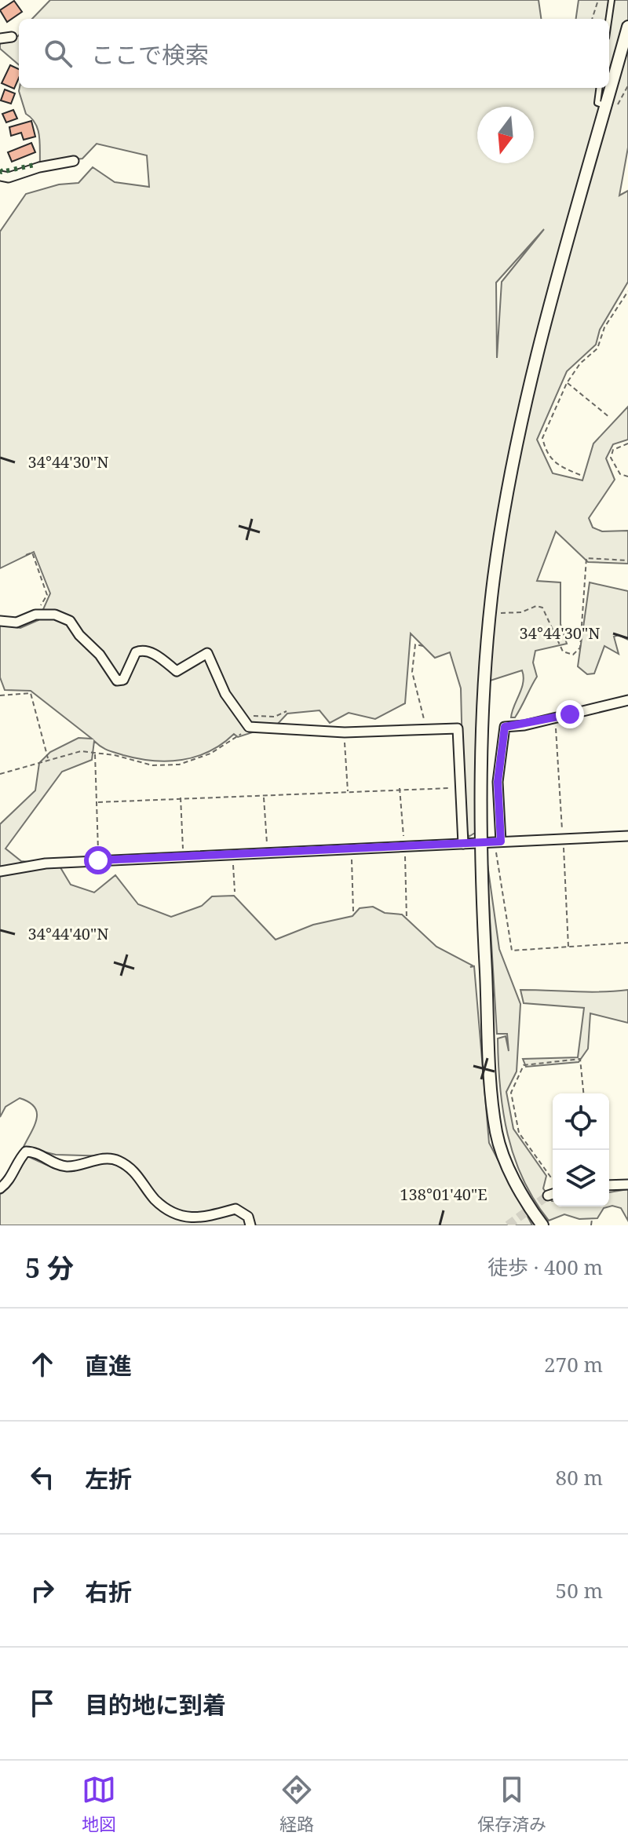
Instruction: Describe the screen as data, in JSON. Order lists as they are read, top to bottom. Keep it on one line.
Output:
{"north":"bottom","page":{"search":"ここで検索","heading":["5 分","徒歩 · 400 m"],"list":[["直進","270 m"],["左折","80 m"],["右折","50 m"],"目的地に到着"],"nav":["地図","経路","保存済み"]},"coordinates":["34°44'30\"N","34°44'40\"N","138°01'40\"E"]}
